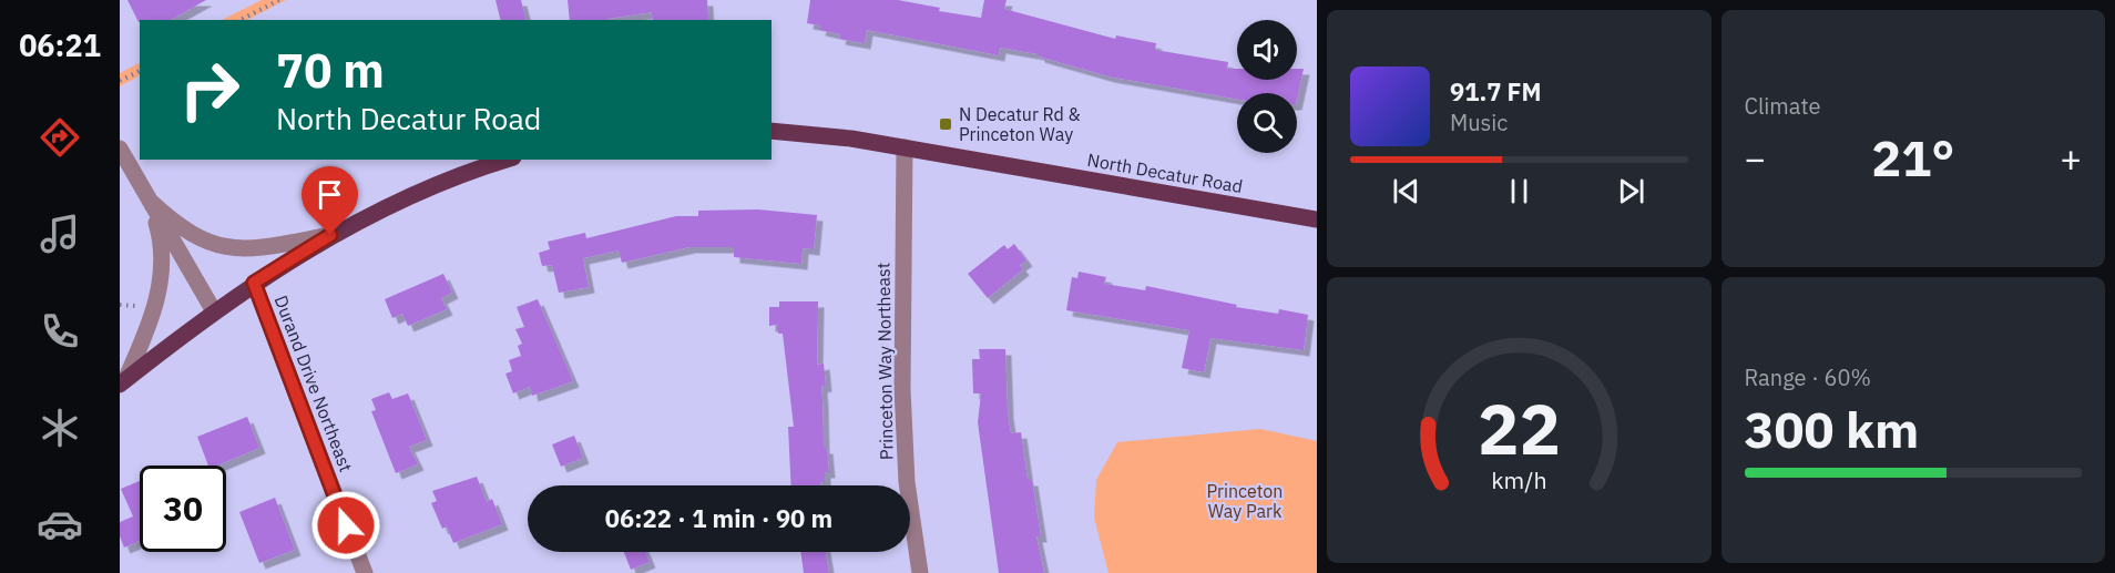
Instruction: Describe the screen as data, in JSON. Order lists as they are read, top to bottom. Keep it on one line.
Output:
{"streets":{"main road":["North Decatur Road"],"street":["Princeton Way Northeast","Durand Drive Northeast"]},"crossings":[["North Decatur Road","Princeton Way Northeast"]],"parks":["Princeton Way Park"],"places":{"transit":["N Decatur Rd & Princeton Way"]},"page":{"tabs":"06:21","tile":["Climate",["Range · 60%","300 km"]],"turn":["70 m","North Decatur Road"],"song":["91.7 FM","Music"],"heat":["−","21°","+"],"limit":"30","trip":"06:22 · 1 min · 90 m","gauge":["22","km/h"]}}
